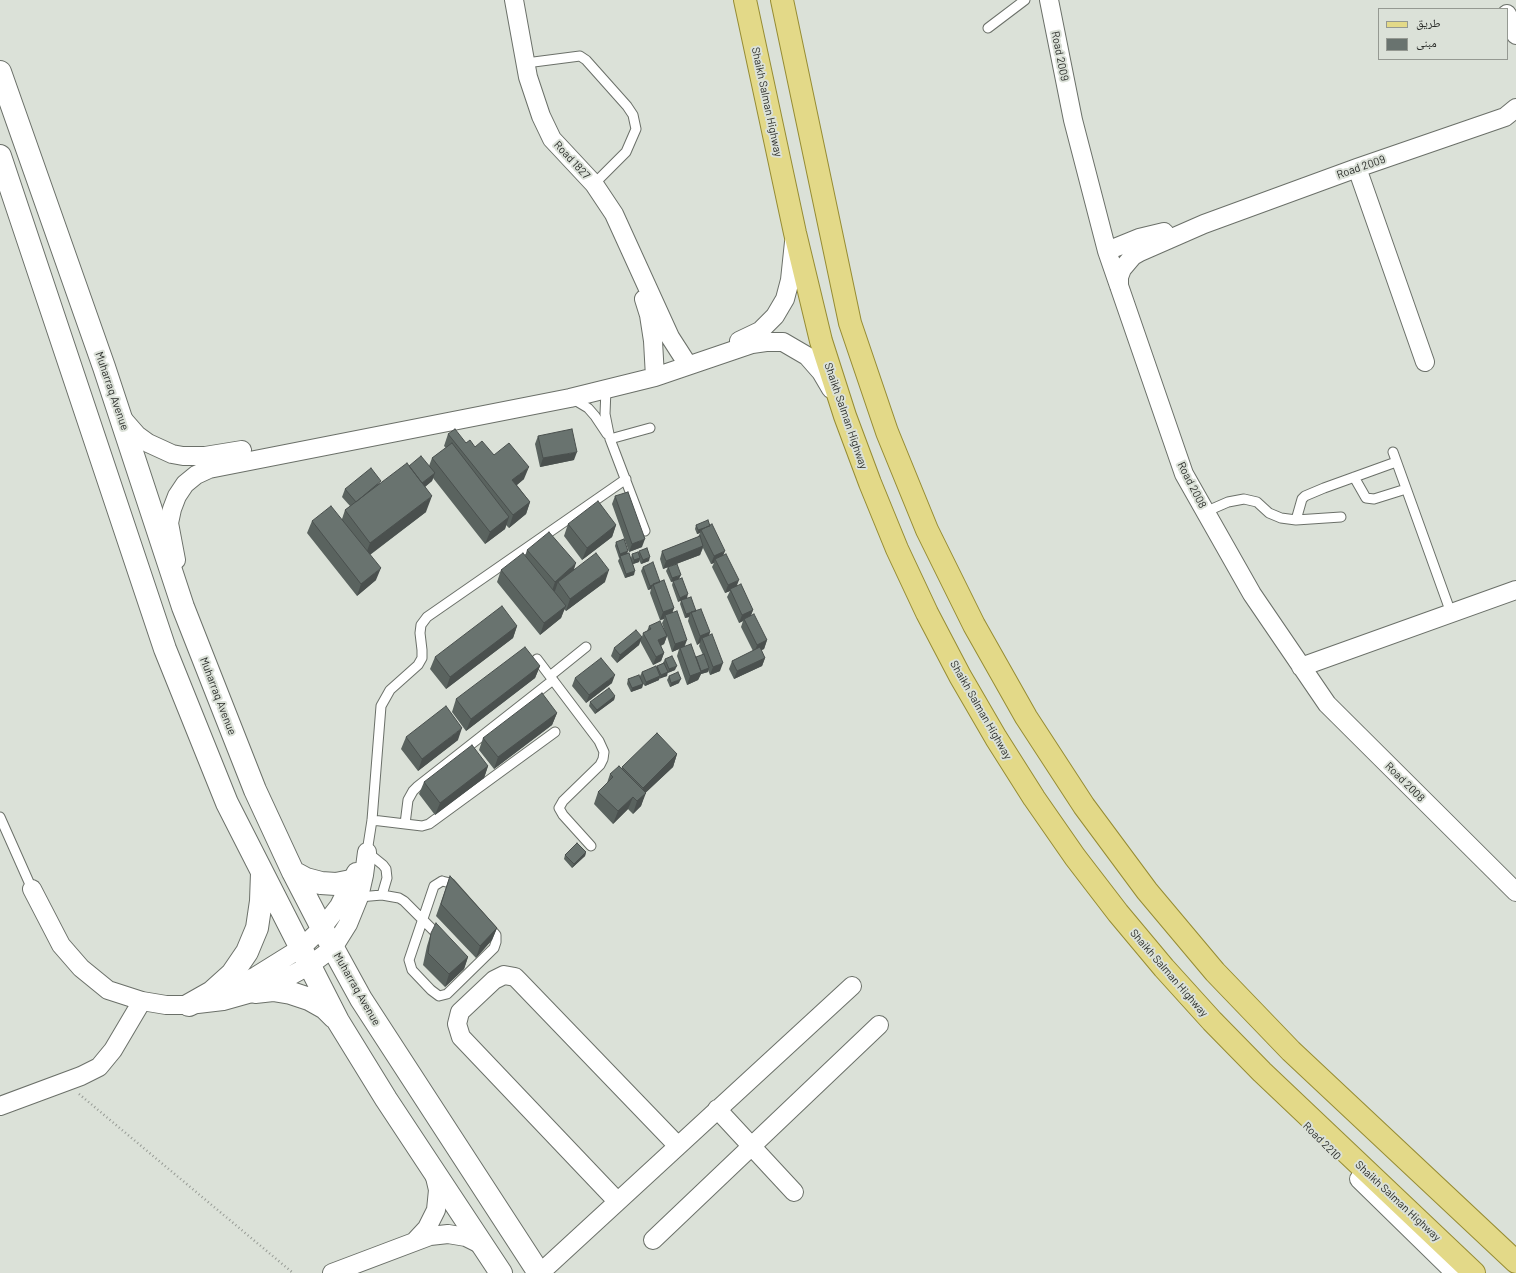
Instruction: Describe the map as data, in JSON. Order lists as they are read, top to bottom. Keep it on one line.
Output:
{"streets":{"main road":["Shaikh Salman Highway","Muharraq Avenue"],"street":["Road 2009","Road 1827","Road 2008","Road 2210"]},"crossings":[["Road 2009","Road 2008"],["Shaikh Salman Highway","Road 2210"]],"legend":["طريق","مبنى"]}
